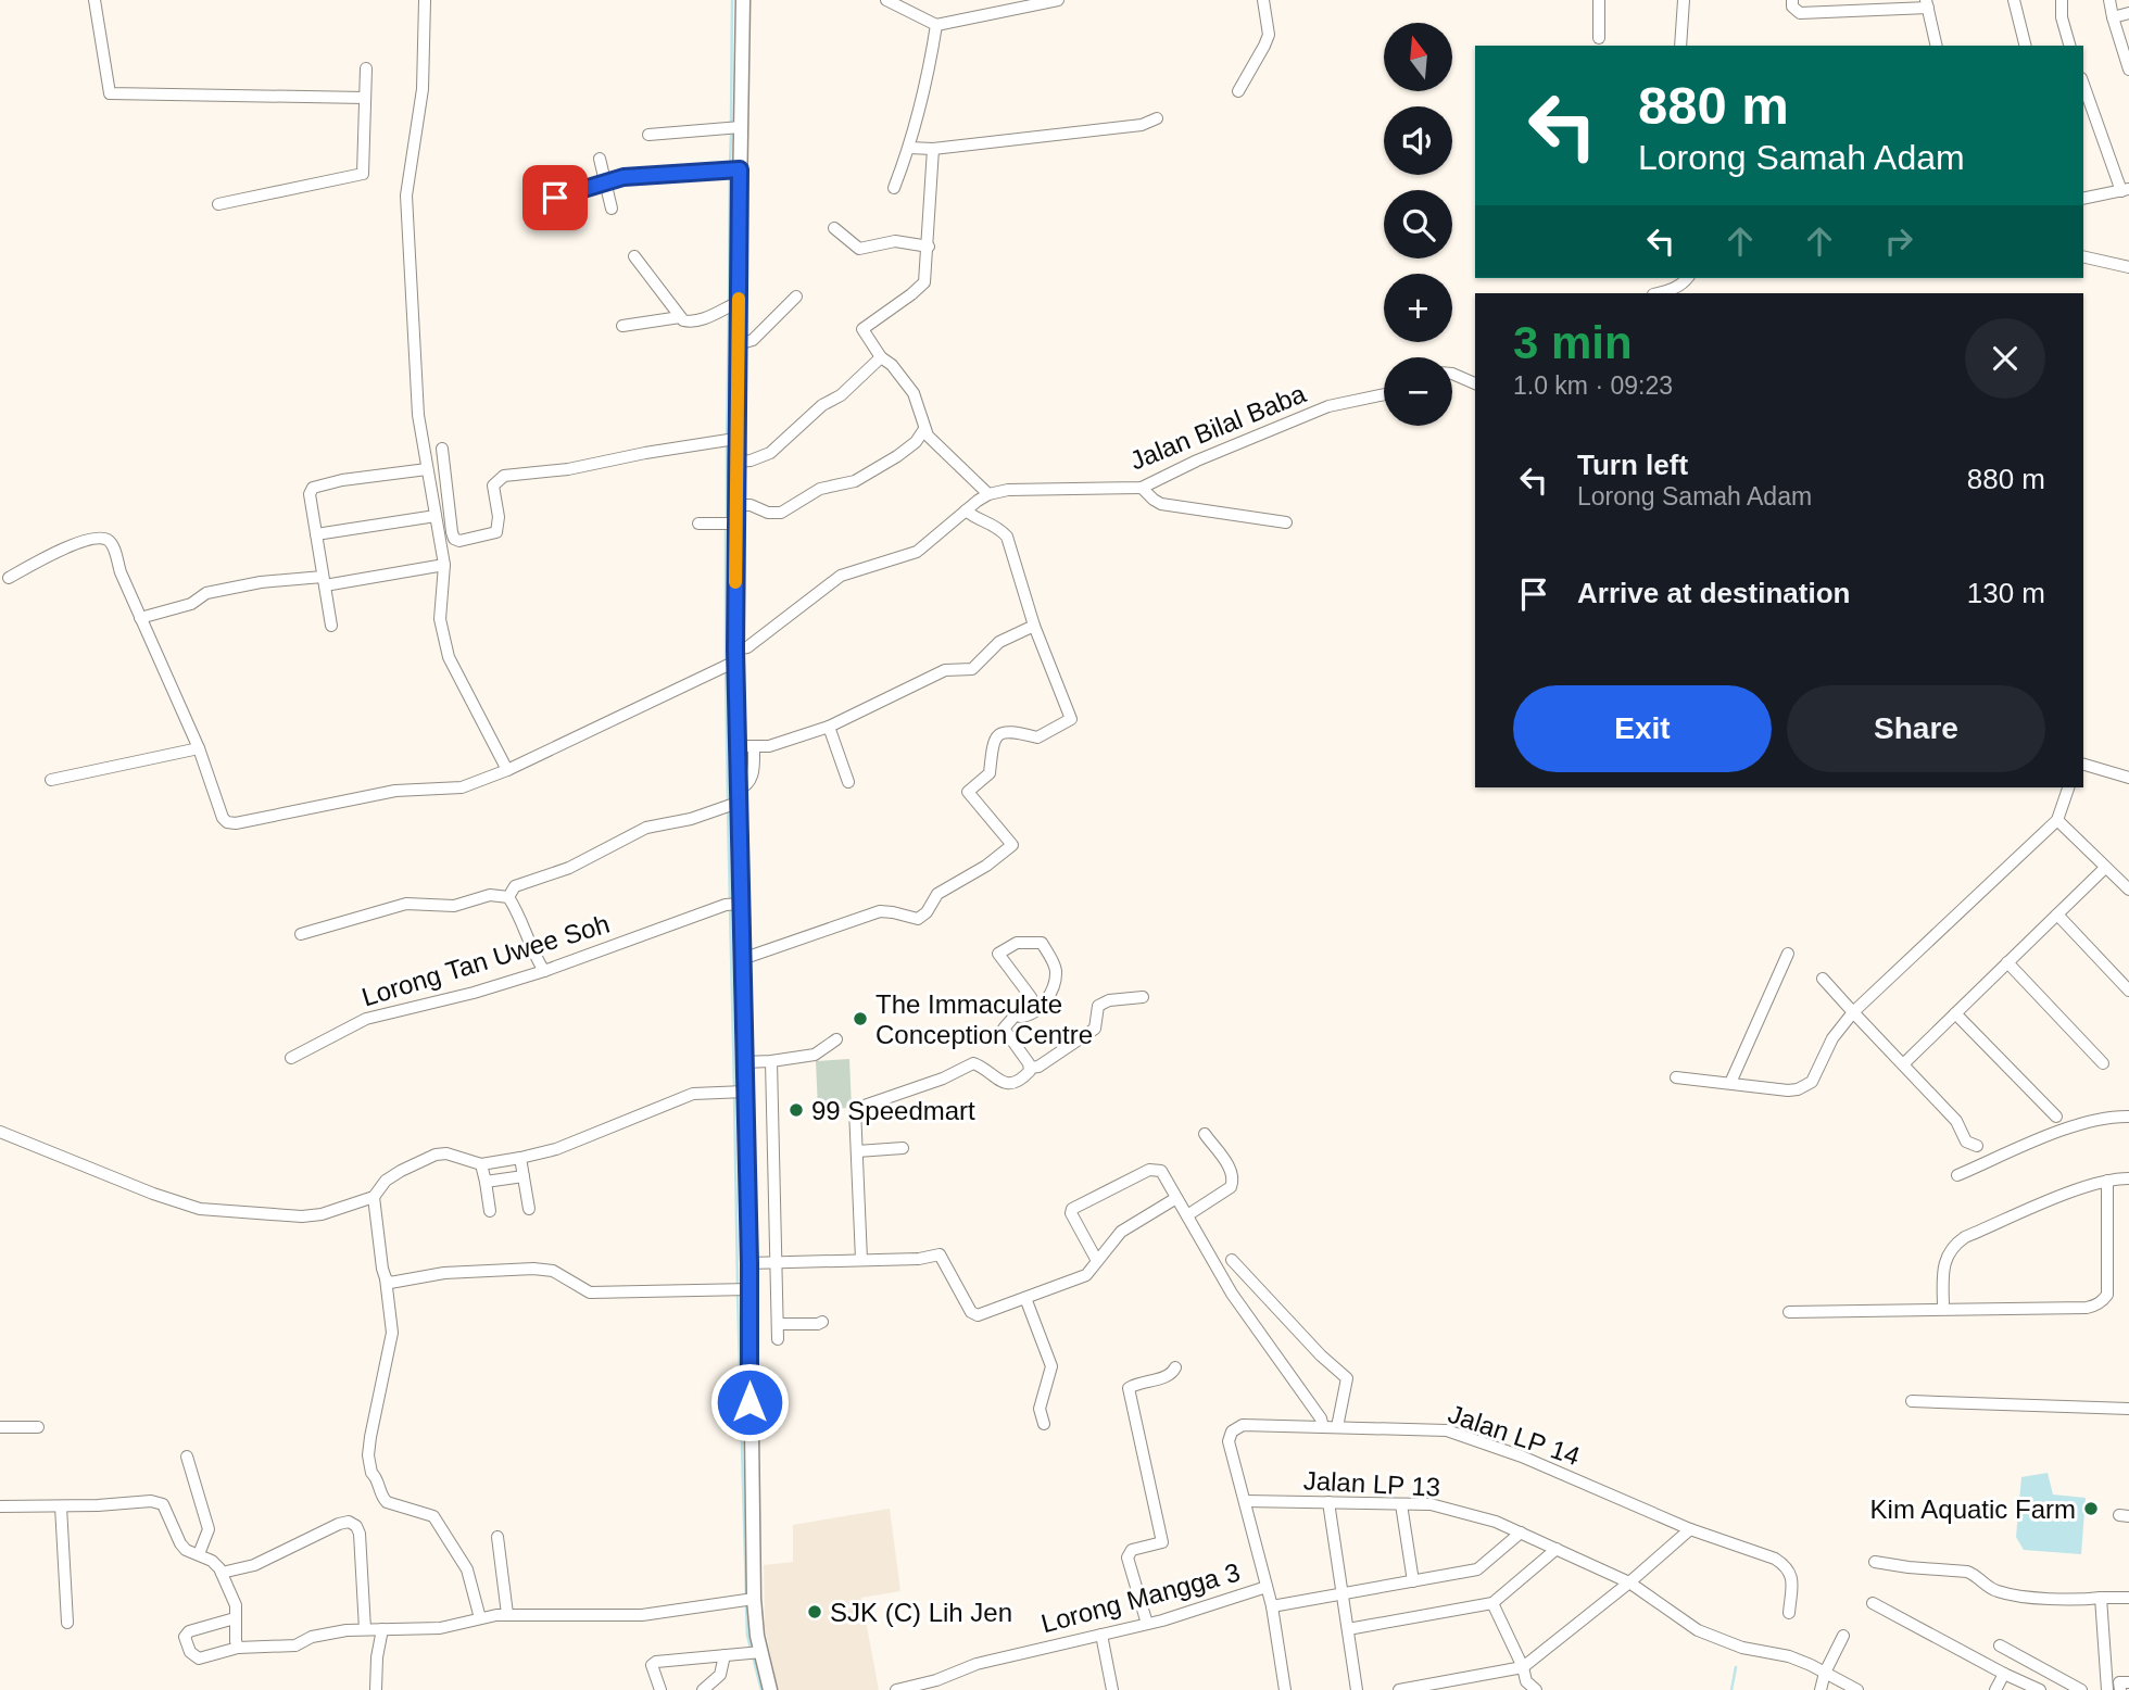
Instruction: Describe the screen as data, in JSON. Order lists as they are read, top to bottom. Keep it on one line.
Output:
{"streets":{"street":["Jalan Bilal Baba","Lorong Tan Uwee Soh","Jalan LP 14","Jalan LP 13","Lorong Mangga 3"]},"crossings":[["Jalan LP 14","Jalan LP 13"]],"places":["The Immaculate Conception Centre","99 Speedmart","Kim Aquatic Farm","SJK (C) Lih Jen"],"north":"top","page":{"map_buttons":["+","−"],"turn":["880 m","Lorong Samah Adam"],"heading":["3 min","1.0 km · 09:23"],"list":[{"name":"Turn left","note":"Lorong Samah Adam","value":"880 m"},{"name":"Arrive at destination","value":"130 m"}],"buttons":["Exit","Share"]}}
